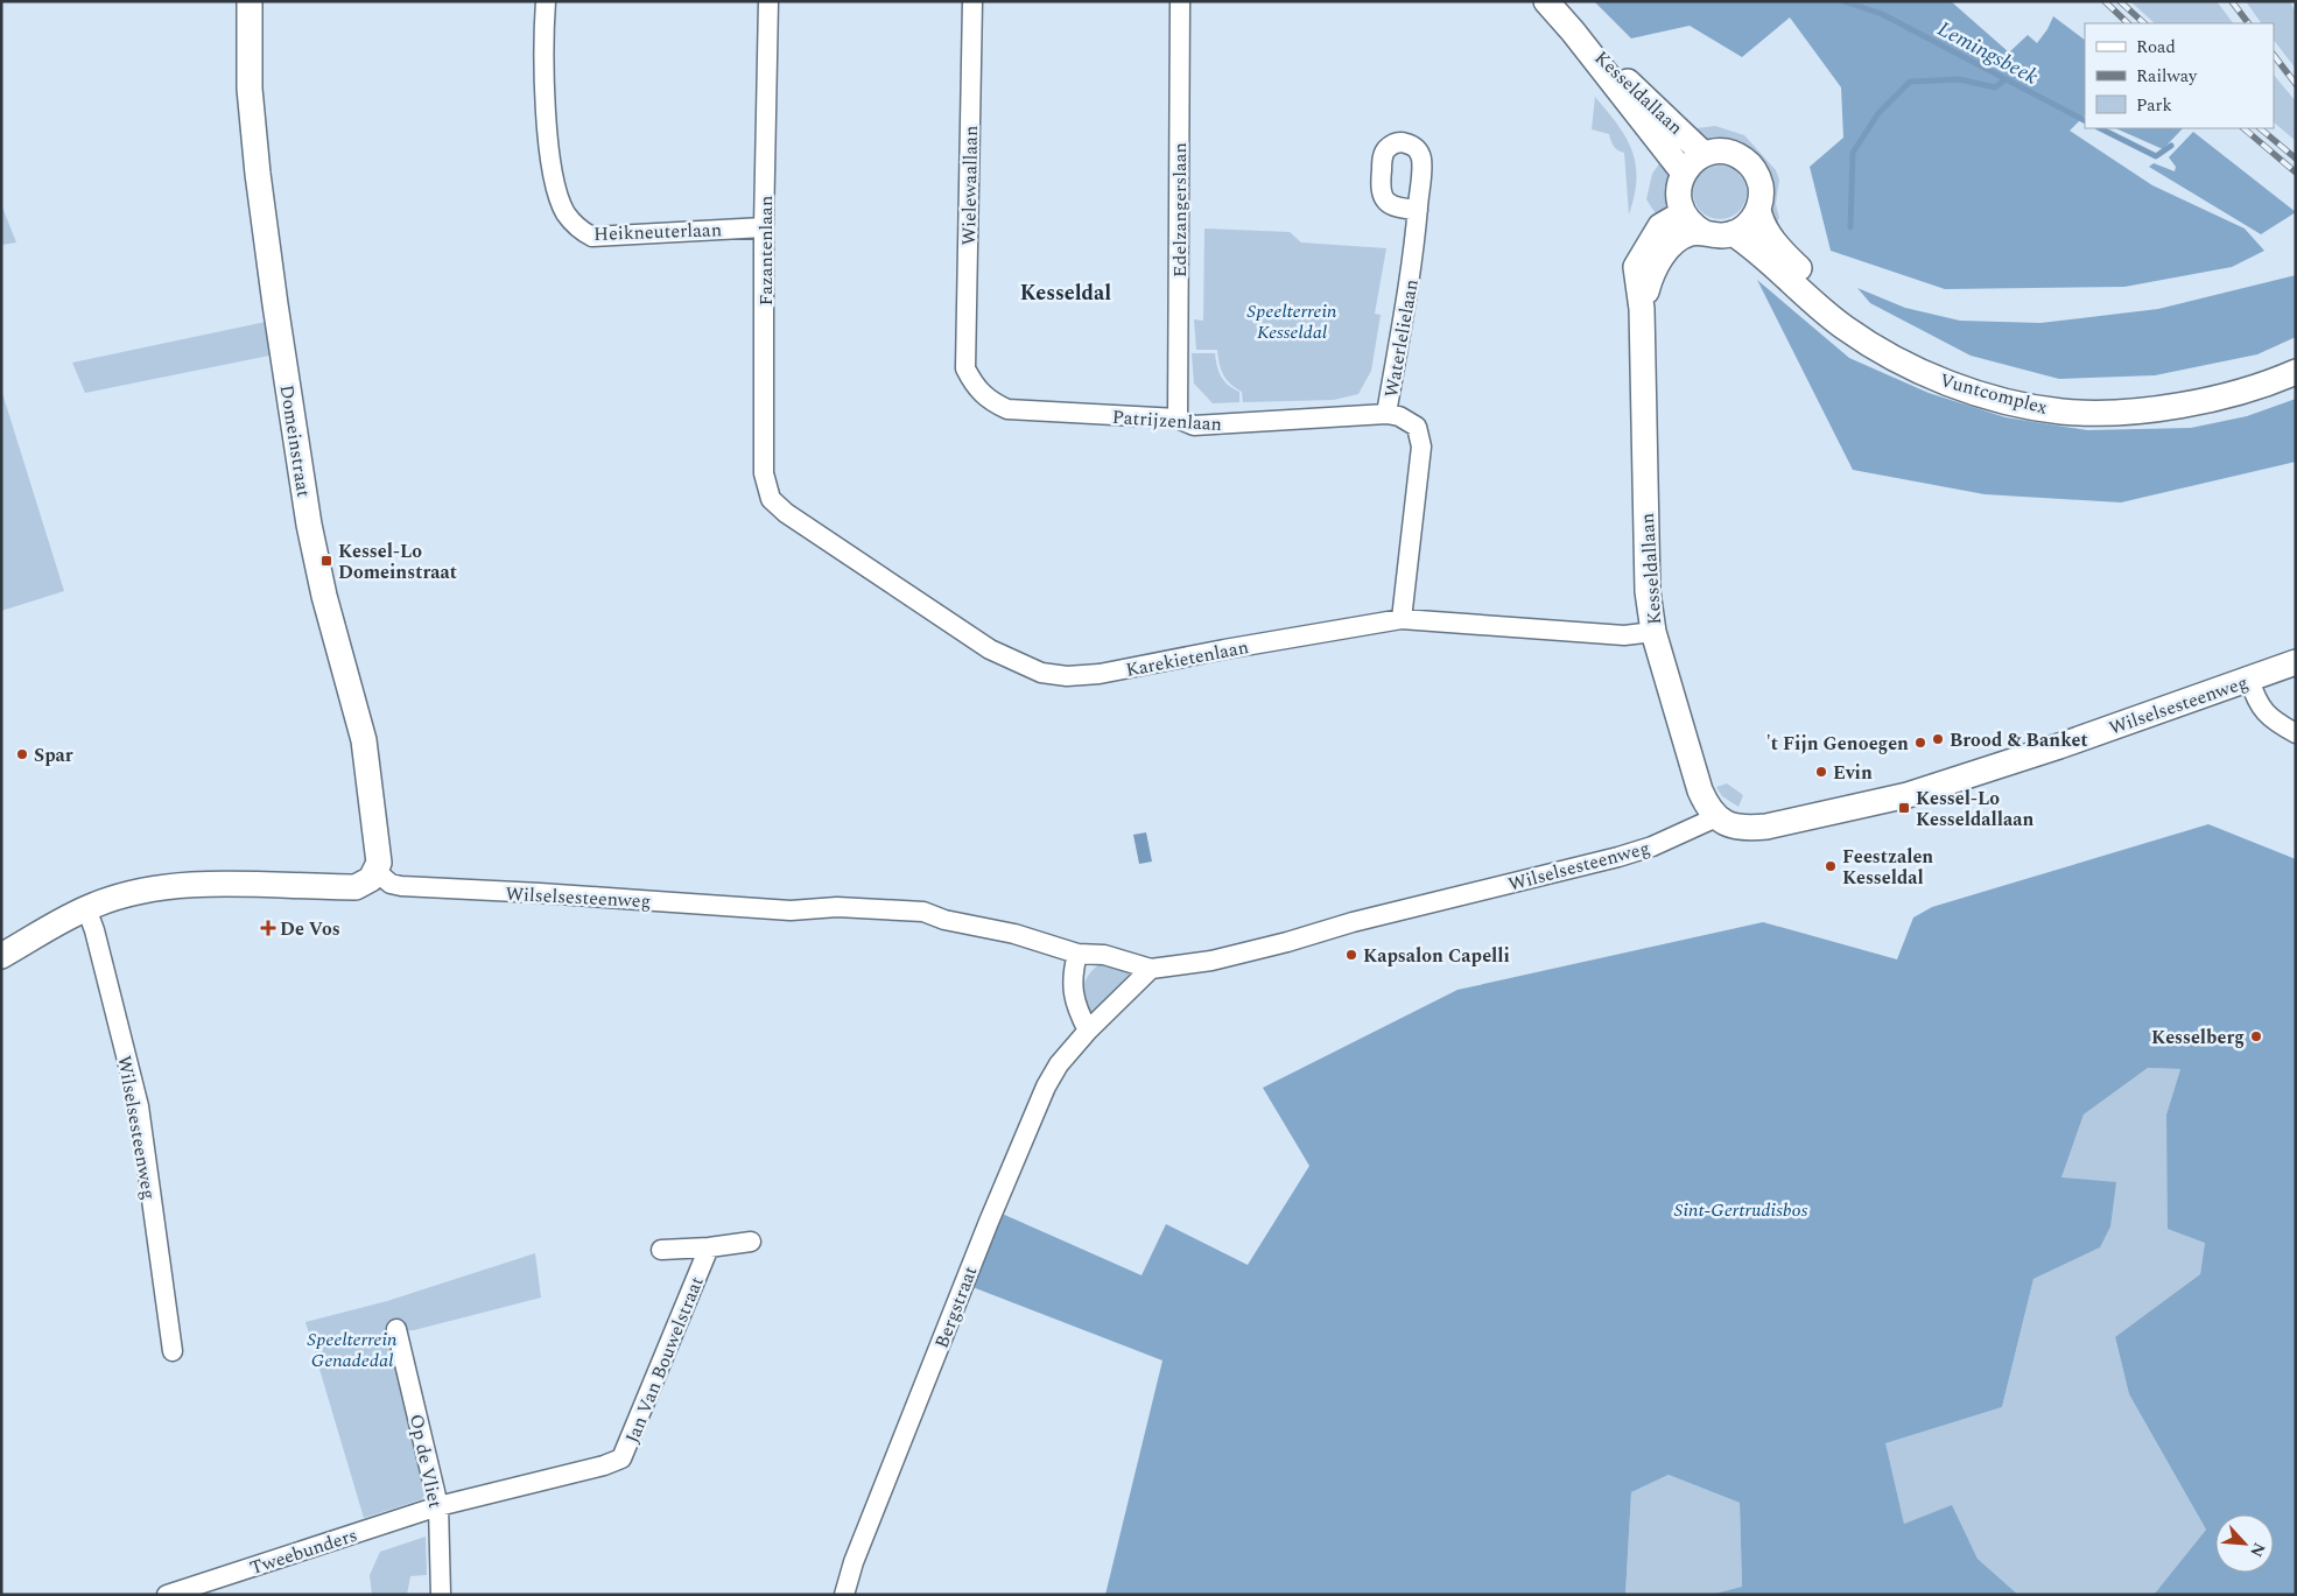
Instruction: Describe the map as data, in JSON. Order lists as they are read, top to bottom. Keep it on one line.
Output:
{"streets":{"street":["Kesseldallaan","Wielewaallaan","Edelzangerslaan","Heikneuterlaan","Fazantenlaan","Waterlelielaan","Vuntcomplex","Patrijzenlaan","Domeinstraat","Karekietenlaan","Wilselsesteenweg","Bergstraat","Jan Van Bouwelstraat","Op de Vliet","Tweebunders"]},"crossings":[["Kesseldallaan","Vuntcomplex"],["Kesseldallaan","Karekietenlaan"],["Kesseldallaan","Wilselsesteenweg"],["Wielewaallaan","Patrijzenlaan"],["Edelzangerslaan","Patrijzenlaan"],["Heikneuterlaan","Fazantenlaan"],["Fazantenlaan","Karekietenlaan"],["Waterlelielaan","Patrijzenlaan"],["Waterlelielaan","Karekietenlaan"],["Domeinstraat","Wilselsesteenweg"],["Jan Van Bouwelstraat","Op de Vliet"],["Jan Van Bouwelstraat","Tweebunders"],["Op de Vliet","Tweebunders"]],"districts":["Kesseldal"],"water":["Lemingsbeek"],"parks":["Speelterrein Kesseldal","Sint-Gertrudisbos","Speelterrein Genadedal"],"places":{"transit":["Kessel-Lo Domeinstraat","Kessel-Lo Kesseldallaan"],"other":["Brood & Banket","'t Fijn Genoegen","Spar","Evin","Feestzalen Kesseldal","Kapsalon Capelli","Kesselberg"],"health":["De Vos"]},"legend":["Road","Railway","Park"],"north":"bottom right"}
